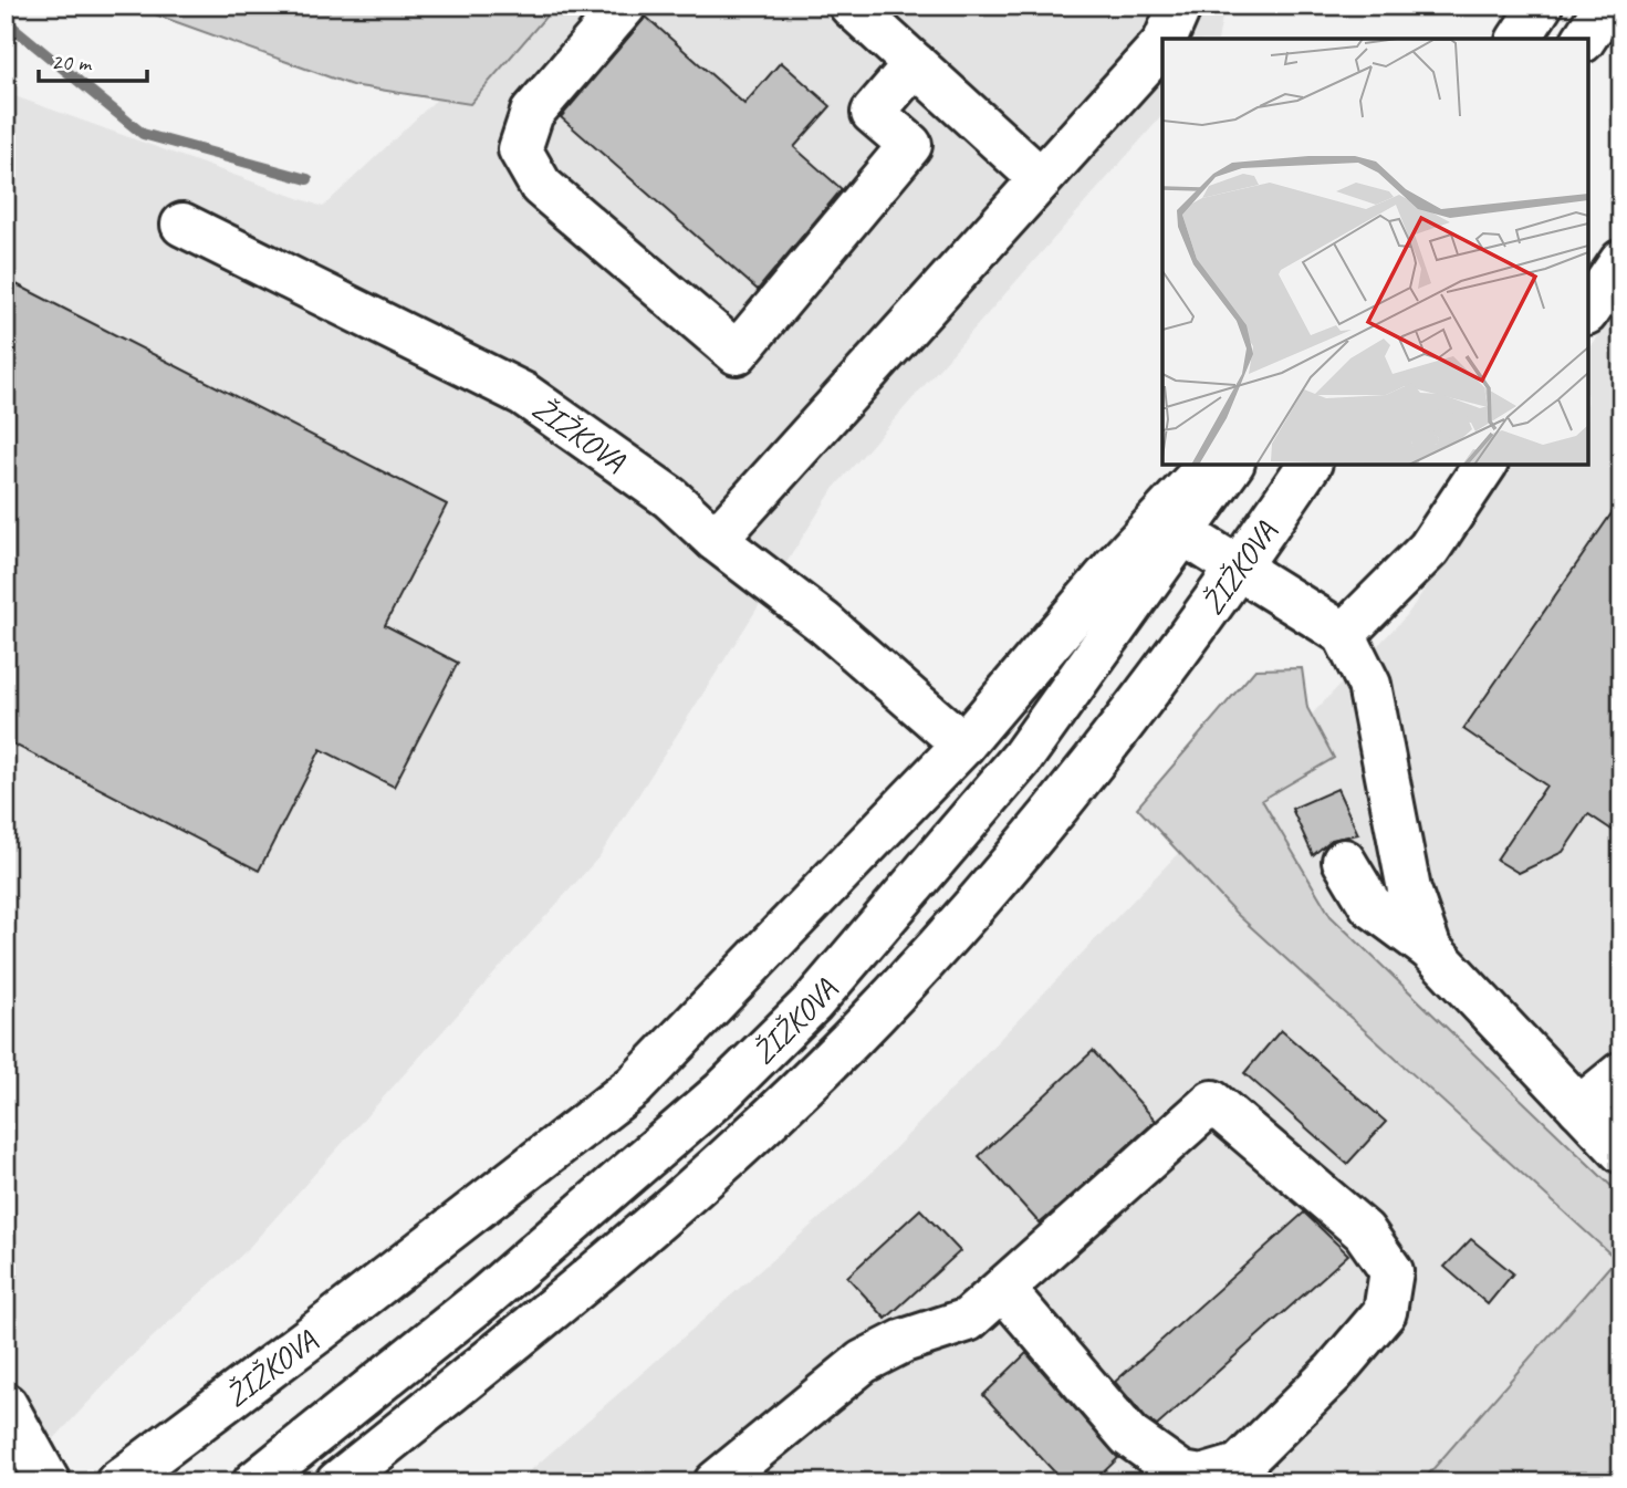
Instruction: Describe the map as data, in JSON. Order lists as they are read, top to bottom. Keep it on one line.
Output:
{"streets":{"main road":["ŽIŽKOVA"]},"scale_bar":"20 m"}
